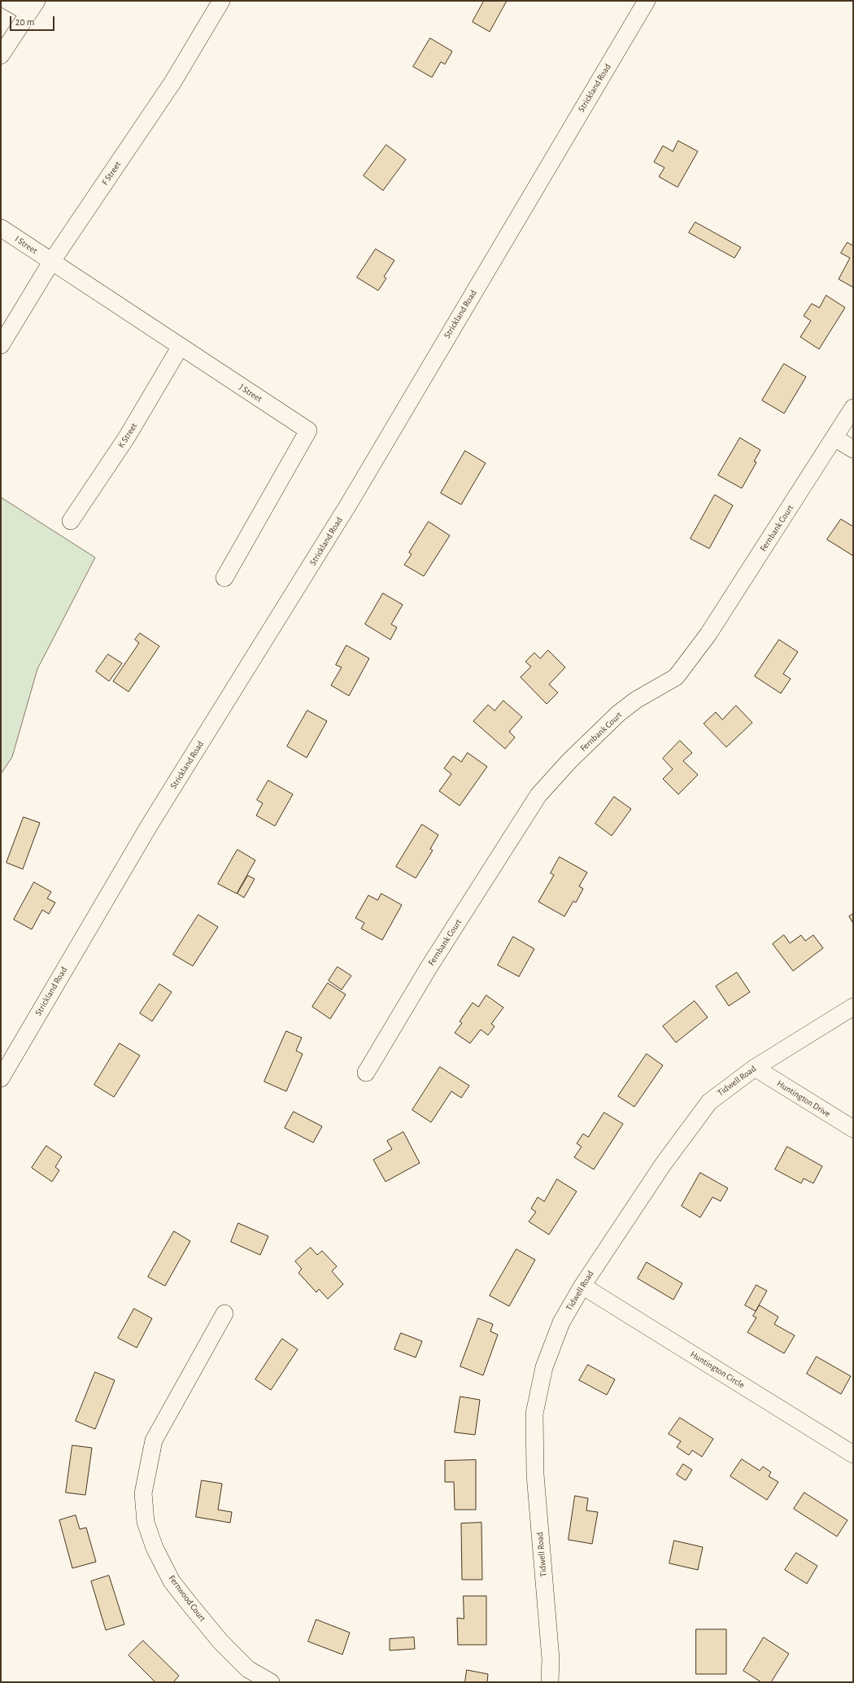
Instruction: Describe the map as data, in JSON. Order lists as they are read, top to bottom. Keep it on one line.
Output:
{"streets":{"street":["Strickland Road","F Street","I Street","J Street","K Street","Fernbank Court","Tidwell Road","Huntington Drive","Huntington Circle","Fernwood Court"]},"crossings":[["F Street","I Street"],["F Street","J Street"],["I Street","J Street"],["J Street","K Street"],["Tidwell Road","Huntington Drive"],["Tidwell Road","Huntington Circle"]],"scale_bar":"20 m"}
